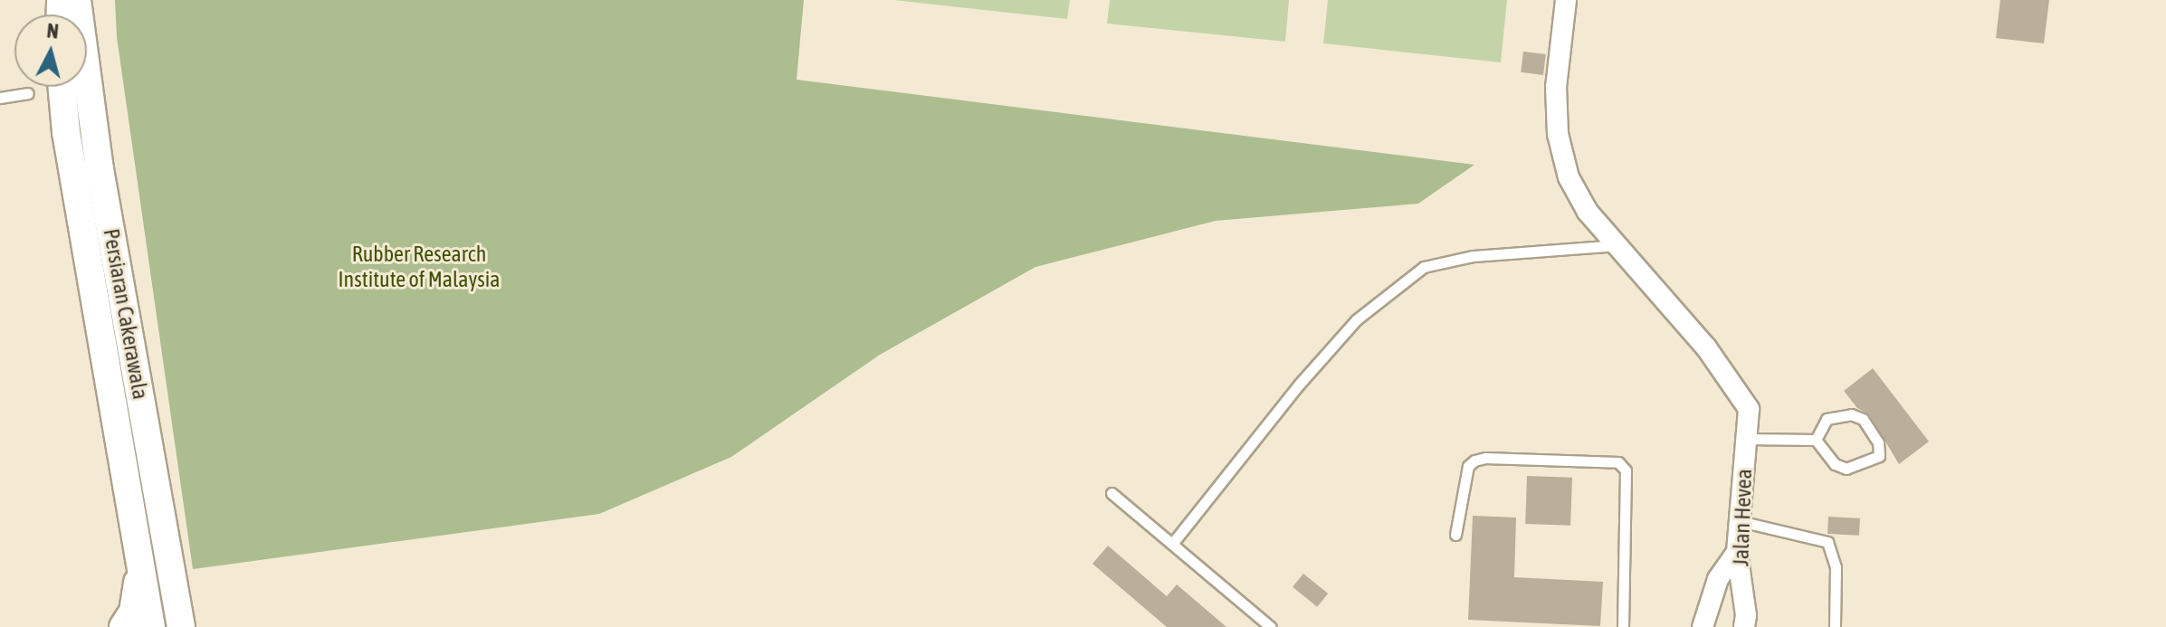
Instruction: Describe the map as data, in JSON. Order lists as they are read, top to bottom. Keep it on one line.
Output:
{"streets":{"street":["Persiaran Cakerawala","Jalan Hevea"]},"parks":["Rubber Research Institute of Malaysia"],"north":"top"}
